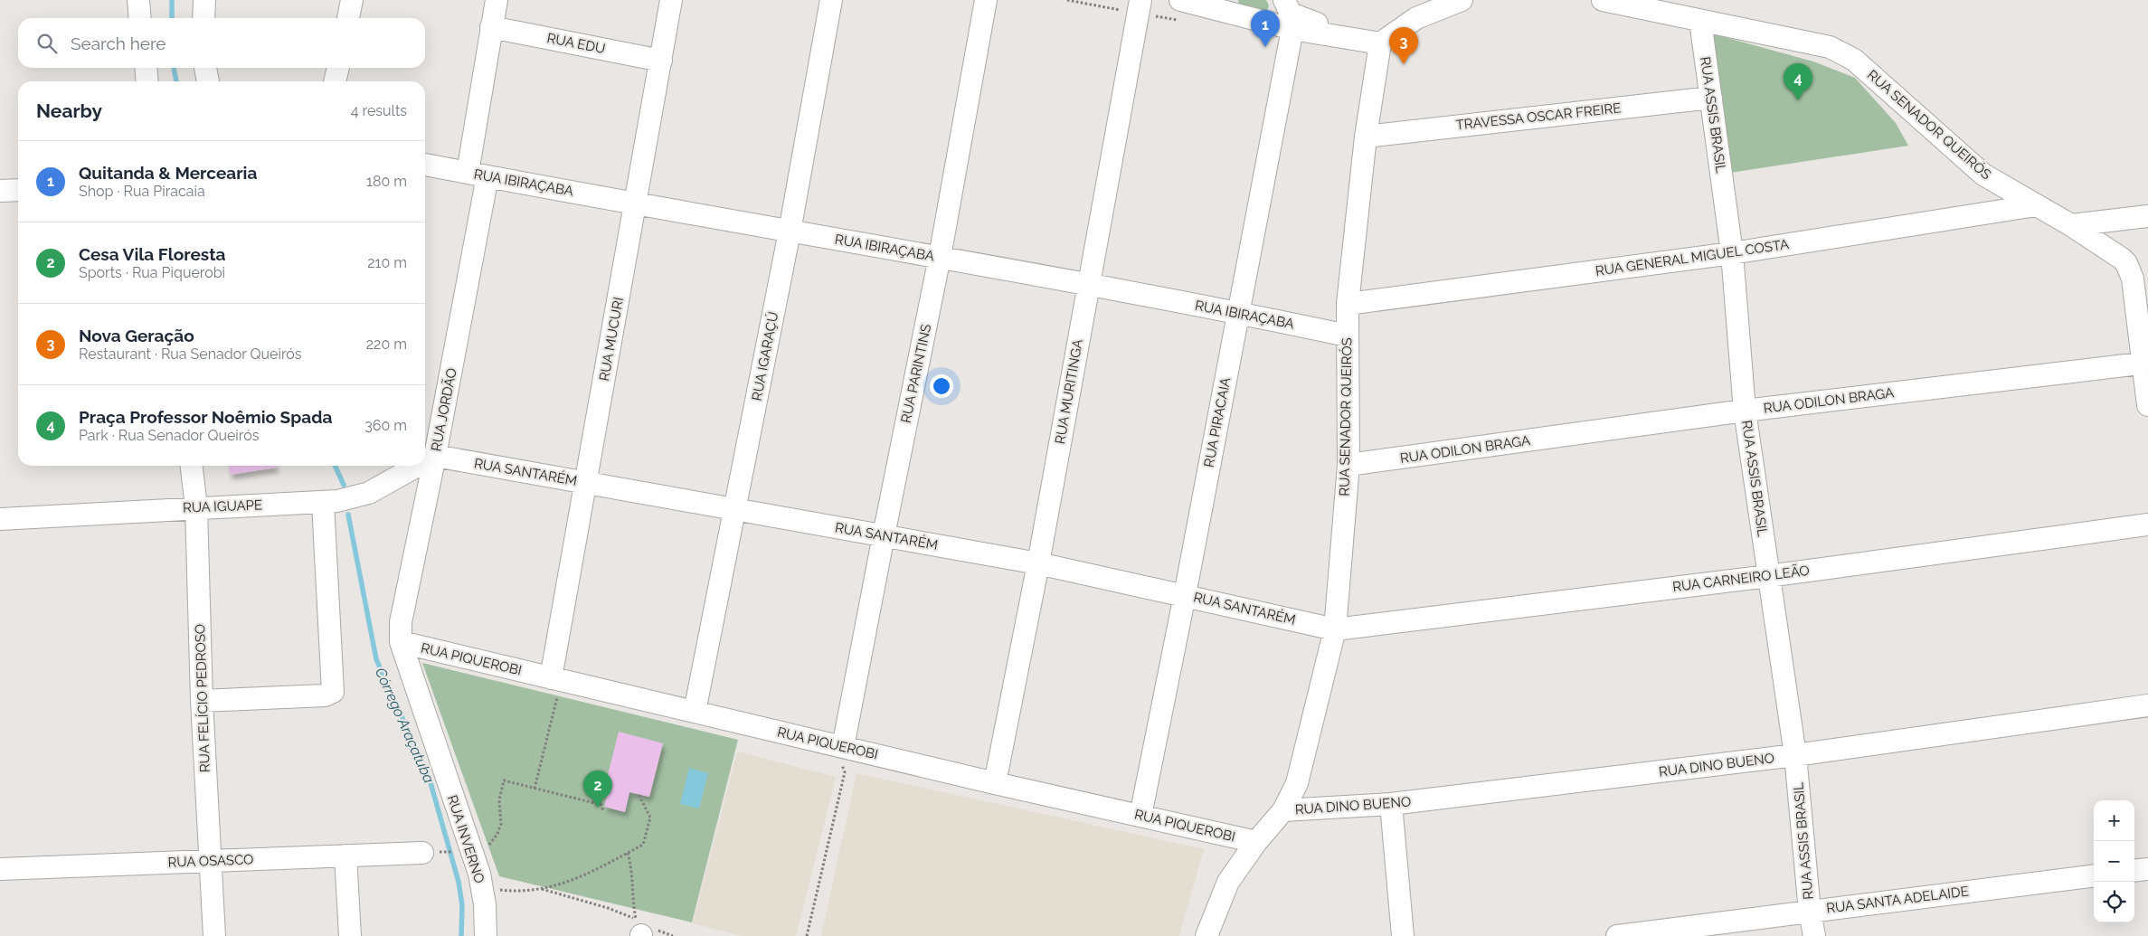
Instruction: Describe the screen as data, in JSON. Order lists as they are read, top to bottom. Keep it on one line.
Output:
{"streets":{"street":["RUA EDU","RUA ASSIS BRASIL","TRAVESSA OSCAR FREIRE","RUA SENADOR QUEIRÓS","RUA IBIRAÇABA","RUA GENERAL MIGUEL COSTA","RUA MUCURI","RUA IGARAÇÚ","RUA PARINTINS","RUA MURITINGA","RUA ODILON BRAGA","RUA JORDÃO","RUA PIRACAIA","RUA SANTARÉM","RUA IGUAPE","RUA CARNEIRO LEÃO","RUA PIQUEROBI","RUA FELÍCIO PEDROSO","RUA DINO BUENO","RUA INVERNO","RUA OSASCO","RUA SANTA ADELAIDE"]},"crossings":[["RUA EDU","RUA MUCURI"],["RUA EDU","RUA JORDÃO"],["RUA ASSIS BRASIL","TRAVESSA OSCAR FREIRE"],["RUA ASSIS BRASIL","RUA SENADOR QUEIRÓS"],["RUA ASSIS BRASIL","RUA GENERAL MIGUEL COSTA"],["RUA ASSIS BRASIL","RUA ODILON BRAGA"],["RUA ASSIS BRASIL","RUA CARNEIRO LEÃO"],["RUA ASSIS BRASIL","RUA DINO BUENO"],["RUA ASSIS BRASIL","RUA SANTA ADELAIDE"],["TRAVESSA OSCAR FREIRE","RUA SENADOR QUEIRÓS"],["RUA SENADOR QUEIRÓS","RUA IBIRAÇABA"],["RUA SENADOR QUEIRÓS","RUA GENERAL MIGUEL COSTA"],["RUA SENADOR QUEIRÓS","RUA ODILON BRAGA"],["RUA SENADOR QUEIRÓS","RUA SANTARÉM"],["RUA SENADOR QUEIRÓS","RUA CARNEIRO LEÃO"],["RUA SENADOR QUEIRÓS","RUA PIQUEROBI"],["RUA SENADOR QUEIRÓS","RUA DINO BUENO"],["RUA IBIRAÇABA","RUA MUCURI"],["RUA IBIRAÇABA","RUA IGARAÇÚ"],["RUA IBIRAÇABA","RUA PARINTINS"],["RUA IBIRAÇABA","RUA MURITINGA"],["RUA IBIRAÇABA","RUA JORDÃO"],["RUA IBIRAÇABA","RUA PIRACAIA"],["RUA MUCURI","RUA SANTARÉM"],["RUA MUCURI","RUA PIQUEROBI"],["RUA IGARAÇÚ","RUA SANTARÉM"],["RUA IGARAÇÚ","RUA PIQUEROBI"],["RUA PARINTINS","RUA SANTARÉM"],["RUA PARINTINS","RUA PIQUEROBI"],["RUA MURITINGA","RUA SANTARÉM"],["RUA MURITINGA","RUA PIQUEROBI"],["RUA JORDÃO","RUA SANTARÉM"],["RUA JORDÃO","RUA IGUAPE"],["RUA JORDÃO","RUA PIQUEROBI"],["RUA JORDÃO","RUA INVERNO"],["RUA PIRACAIA","RUA SANTARÉM"],["RUA PIRACAIA","RUA PIQUEROBI"],["RUA SANTARÉM","RUA IGUAPE"],["RUA SANTARÉM","RUA CARNEIRO LEÃO"],["RUA IGUAPE","RUA FELÍCIO PEDROSO"],["RUA PIQUEROBI","RUA INVERNO"],["RUA FELÍCIO PEDROSO","RUA OSASCO"]],"water":["Córrego Araçatuba"],"page":{"pins":["1","3","4","2"],"search":"Search here","heading":["Nearby","4 results"],"list":[{"mark":"1","name":"Quitanda & Mercearia","note":"Shop · Rua Piracaia","value":"180 m"},{"mark":"2","name":"Cesa Vila Floresta","note":"Sports · Rua Piquerobi","value":"210 m"},{"mark":"3","name":"Nova Geração","note":"Restaurant · Rua Senador Queirós","value":"220 m"},{"mark":"4","name":"Praça Professor Noêmio Spada","note":"Park · Rua Senador Queirós","value":"360 m"}],"map_buttons":["+","−"]}}
